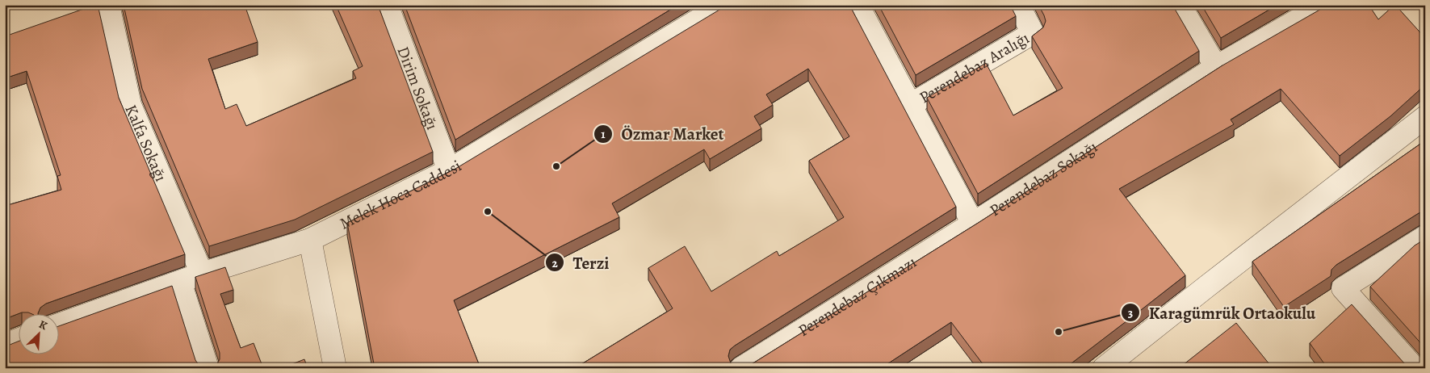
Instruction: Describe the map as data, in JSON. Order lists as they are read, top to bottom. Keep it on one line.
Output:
{"streets":{"street":["Perendebaz Aralığı","Dirim Sokağı","Kalfa Sokağı","Perendebaz Sokağı","Melek Hoca Caddesi","Perendebaz Çıkmazı"]},"crossings":[["Perendebaz Aralığı","Perendebaz Sokağı"],["Dirim Sokağı","Melek Hoca Caddesi"],["Kalfa Sokağı","Melek Hoca Caddesi"],["Perendebaz Sokağı","Perendebaz Çıkmazı"]],"places":["Özmar Market","Terzi","Karagümrük Ortaokulu"],"north":"top right"}
